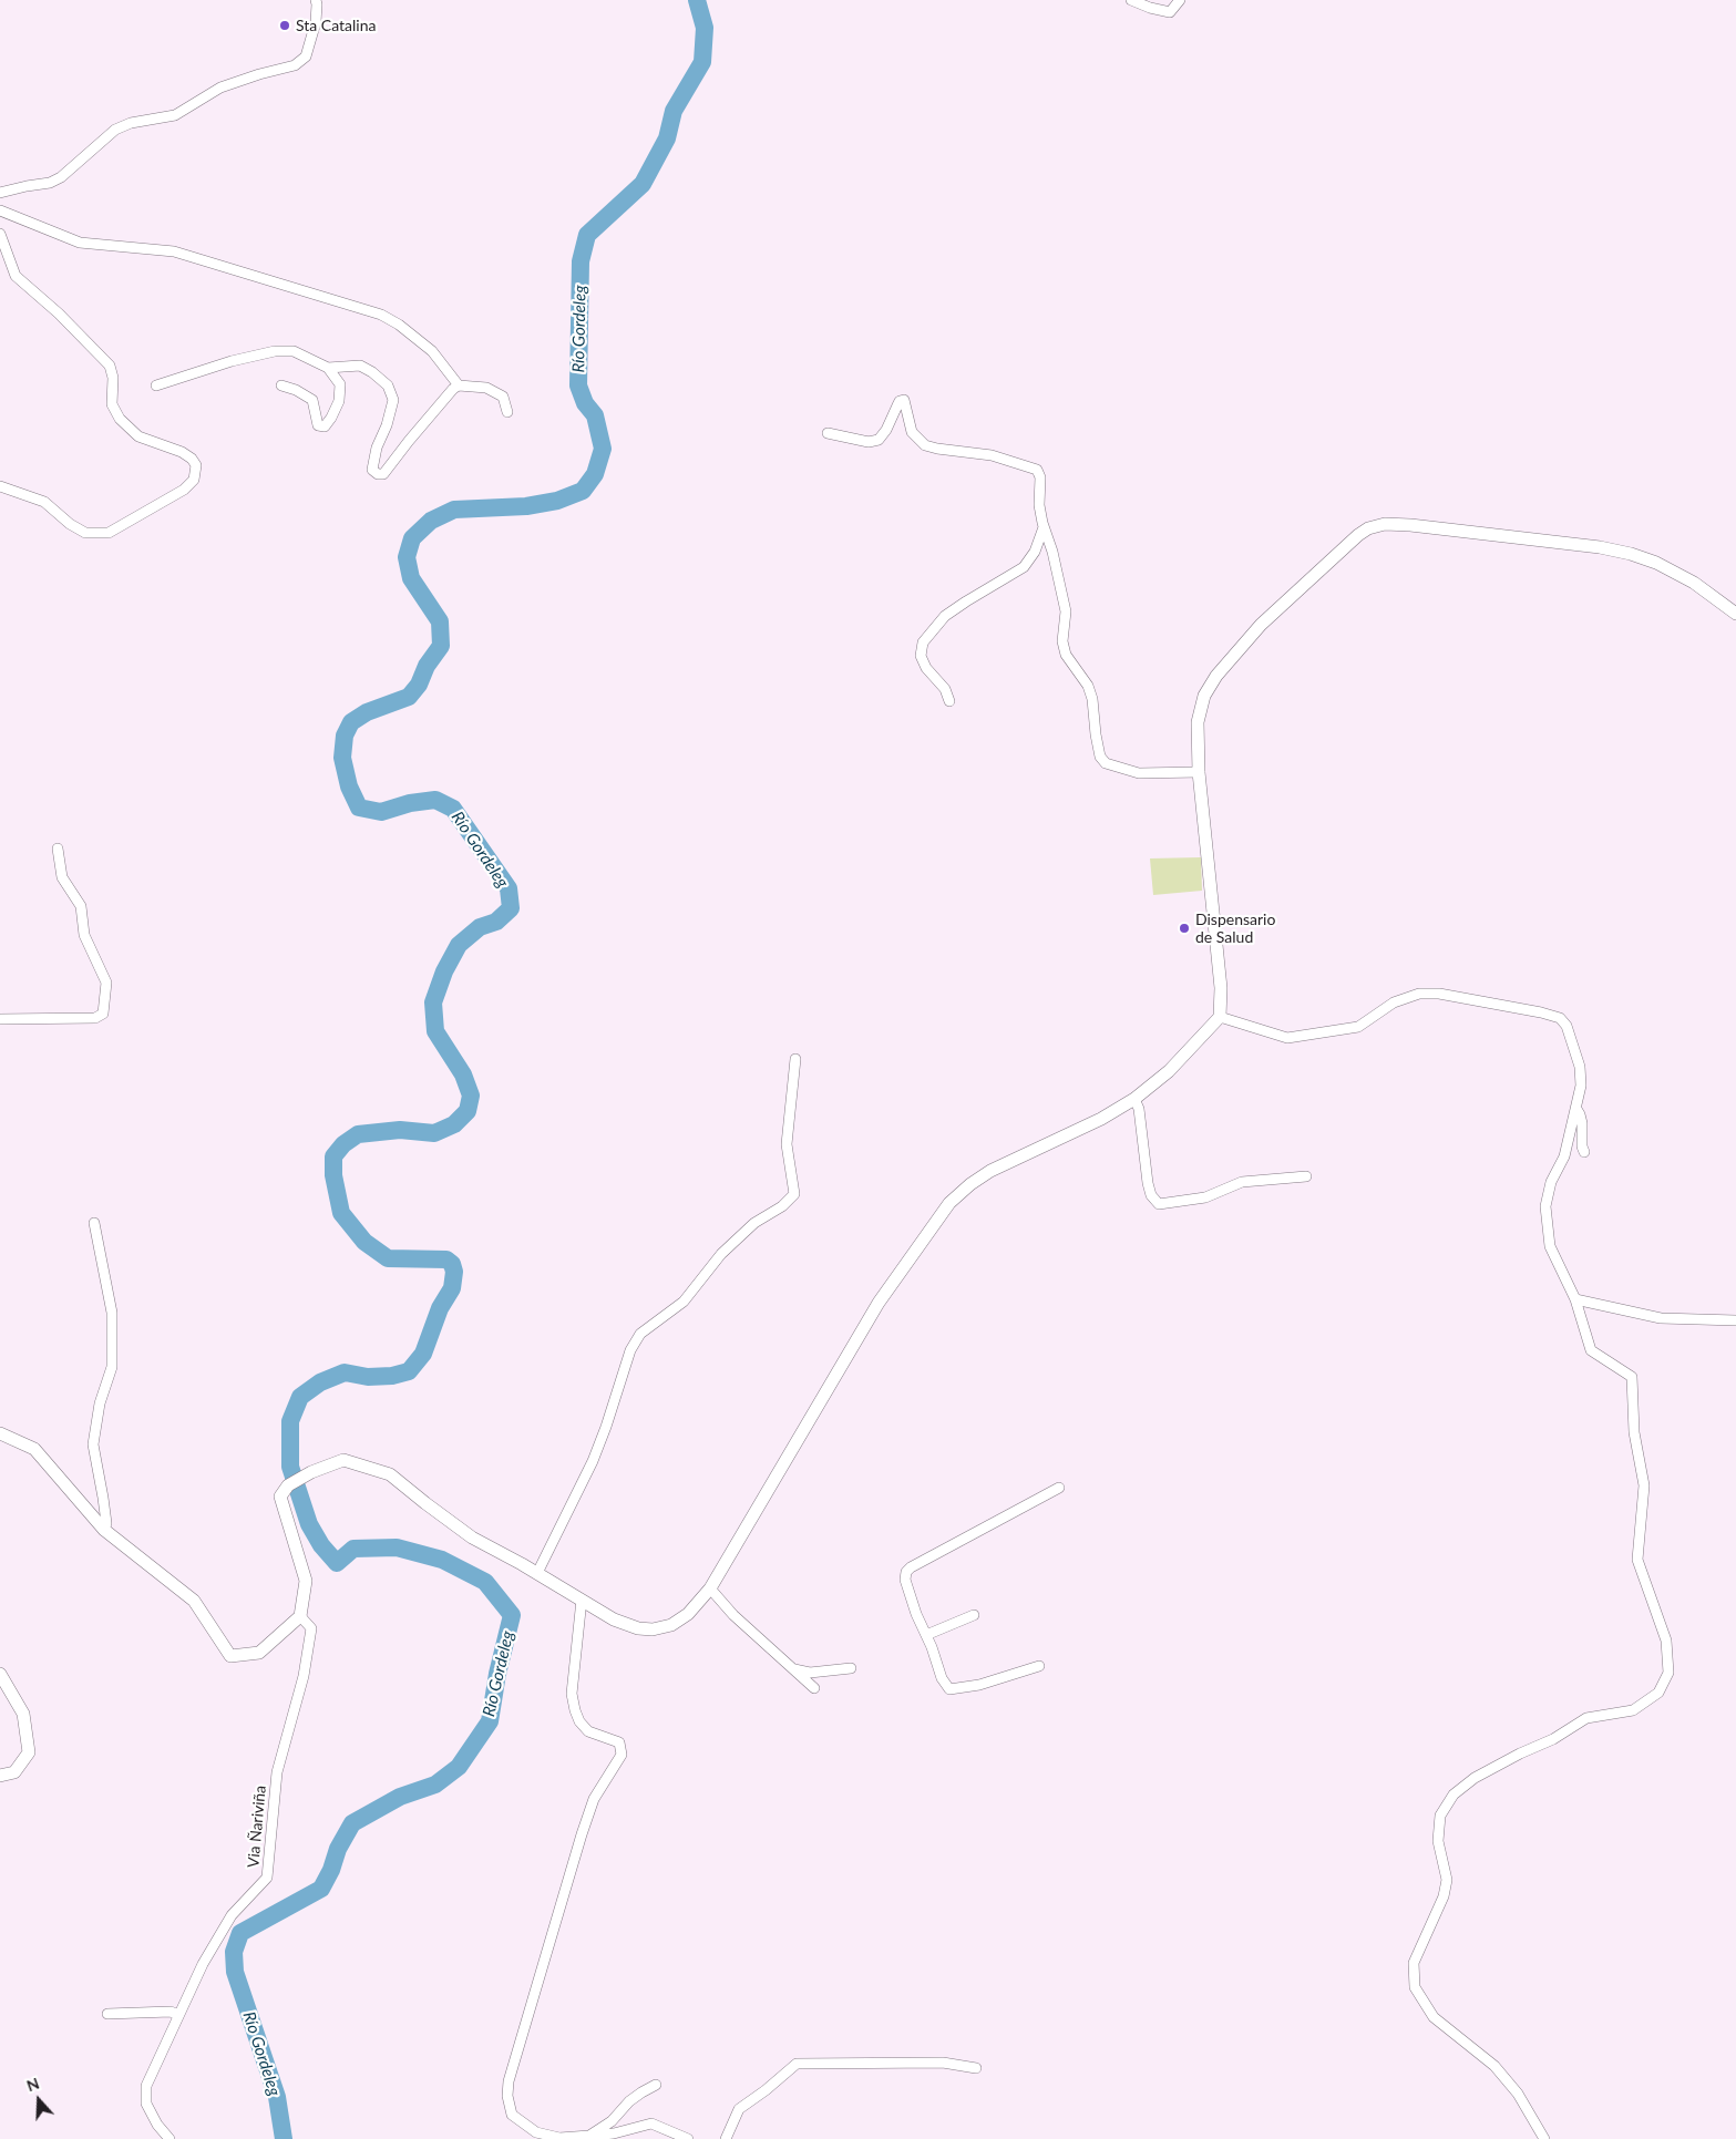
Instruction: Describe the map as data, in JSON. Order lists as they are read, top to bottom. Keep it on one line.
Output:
{"streets":{"street":["Via Ñariviña"]},"water":["Río Gordeleg"],"places":["Sta Catalina","Dispensario de Salud"],"north":"top"}
